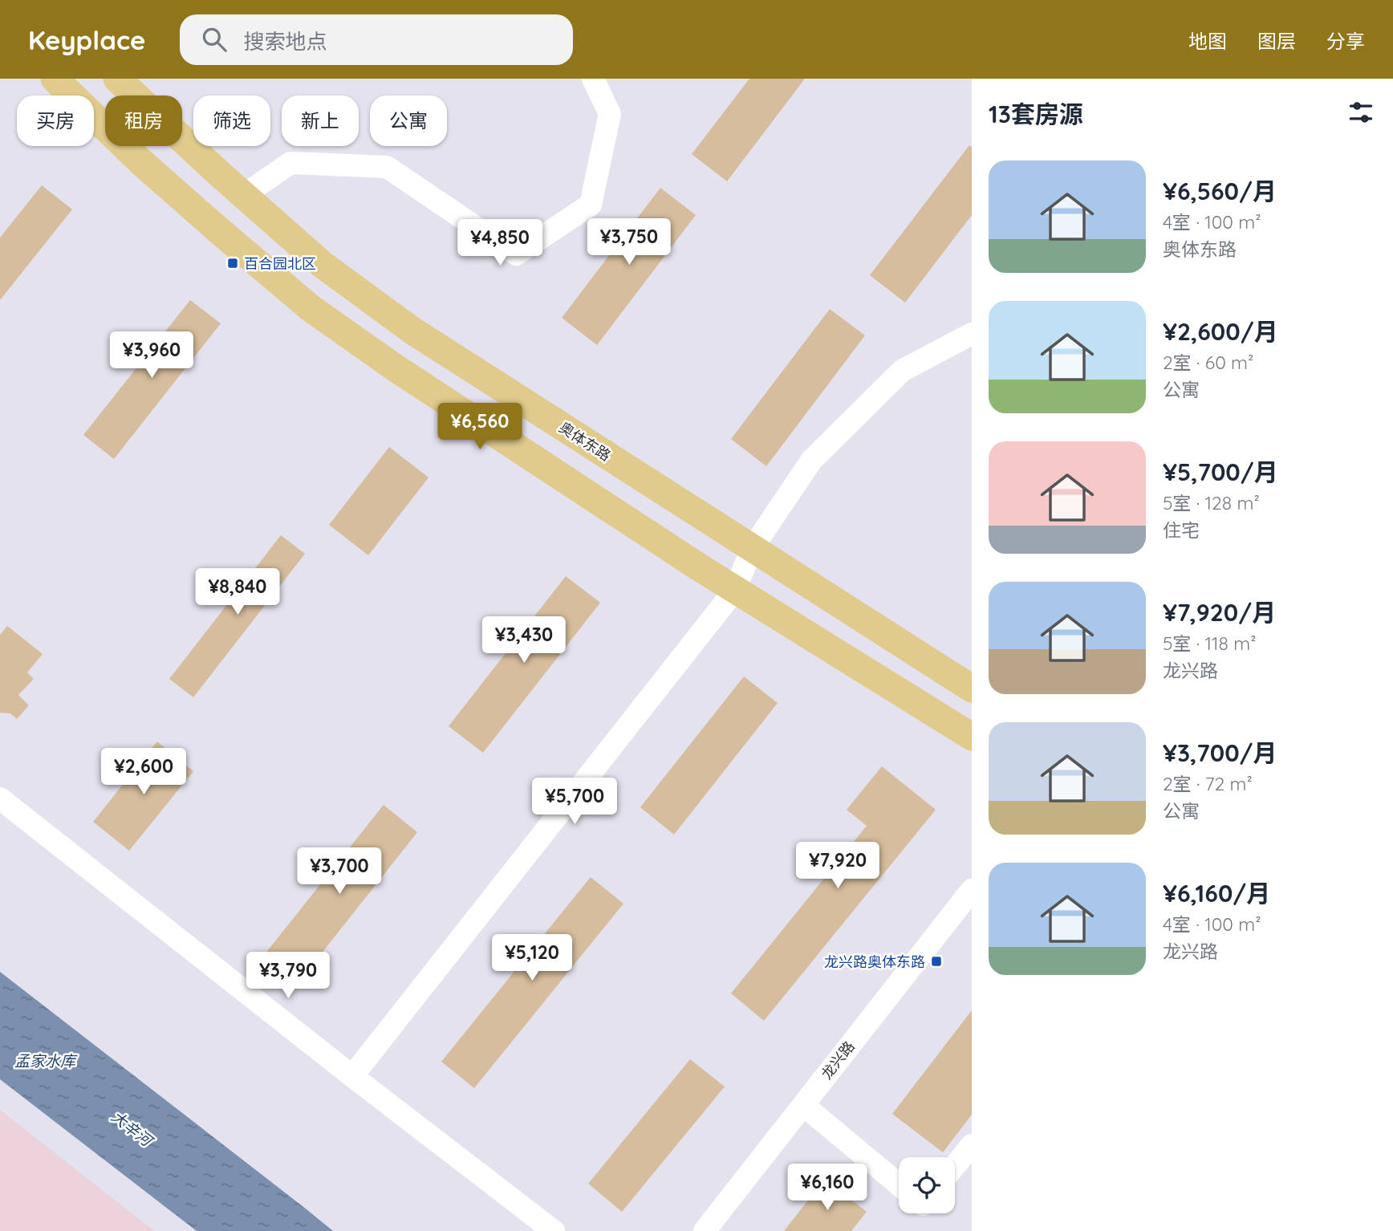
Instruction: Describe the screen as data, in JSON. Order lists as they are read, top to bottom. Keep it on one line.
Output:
{"streets":{"main road":["奥体东路"],"street":["龙兴路"]},"water":["孟家水库","大辛河"],"places":{"transit":["百合园北区","龙兴路奥体东路"]},"page":{"header":"Keyplace","search":"搜索地点","nav":["地图","图层","分享"],"heading":"13套房源","chip":["买房","租房","筛选","新上","公寓"],"list":[{"name":"¥6,560/月","note":"4室 · 100 m² · 奥体东路"},{"name":"¥2,600/月","note":"2室 · 60 m² · 公寓"},{"name":"¥5,700/月","note":"5室 · 128 m² · 住宅"},{"name":"¥7,920/月","note":"5室 · 118 m² · 龙兴路"},{"name":"¥3,700/月","note":"2室 · 72 m² · 公寓"},{"name":"¥6,160/月","note":"4室 · 100 m² · 龙兴路"}],"price":["¥3,750","¥4,850","¥3,960","¥6,560","¥8,840","¥3,430","¥2,600","¥5,700","¥7,920","¥3,700","¥5,120","¥3,790","¥6,160"]}}
